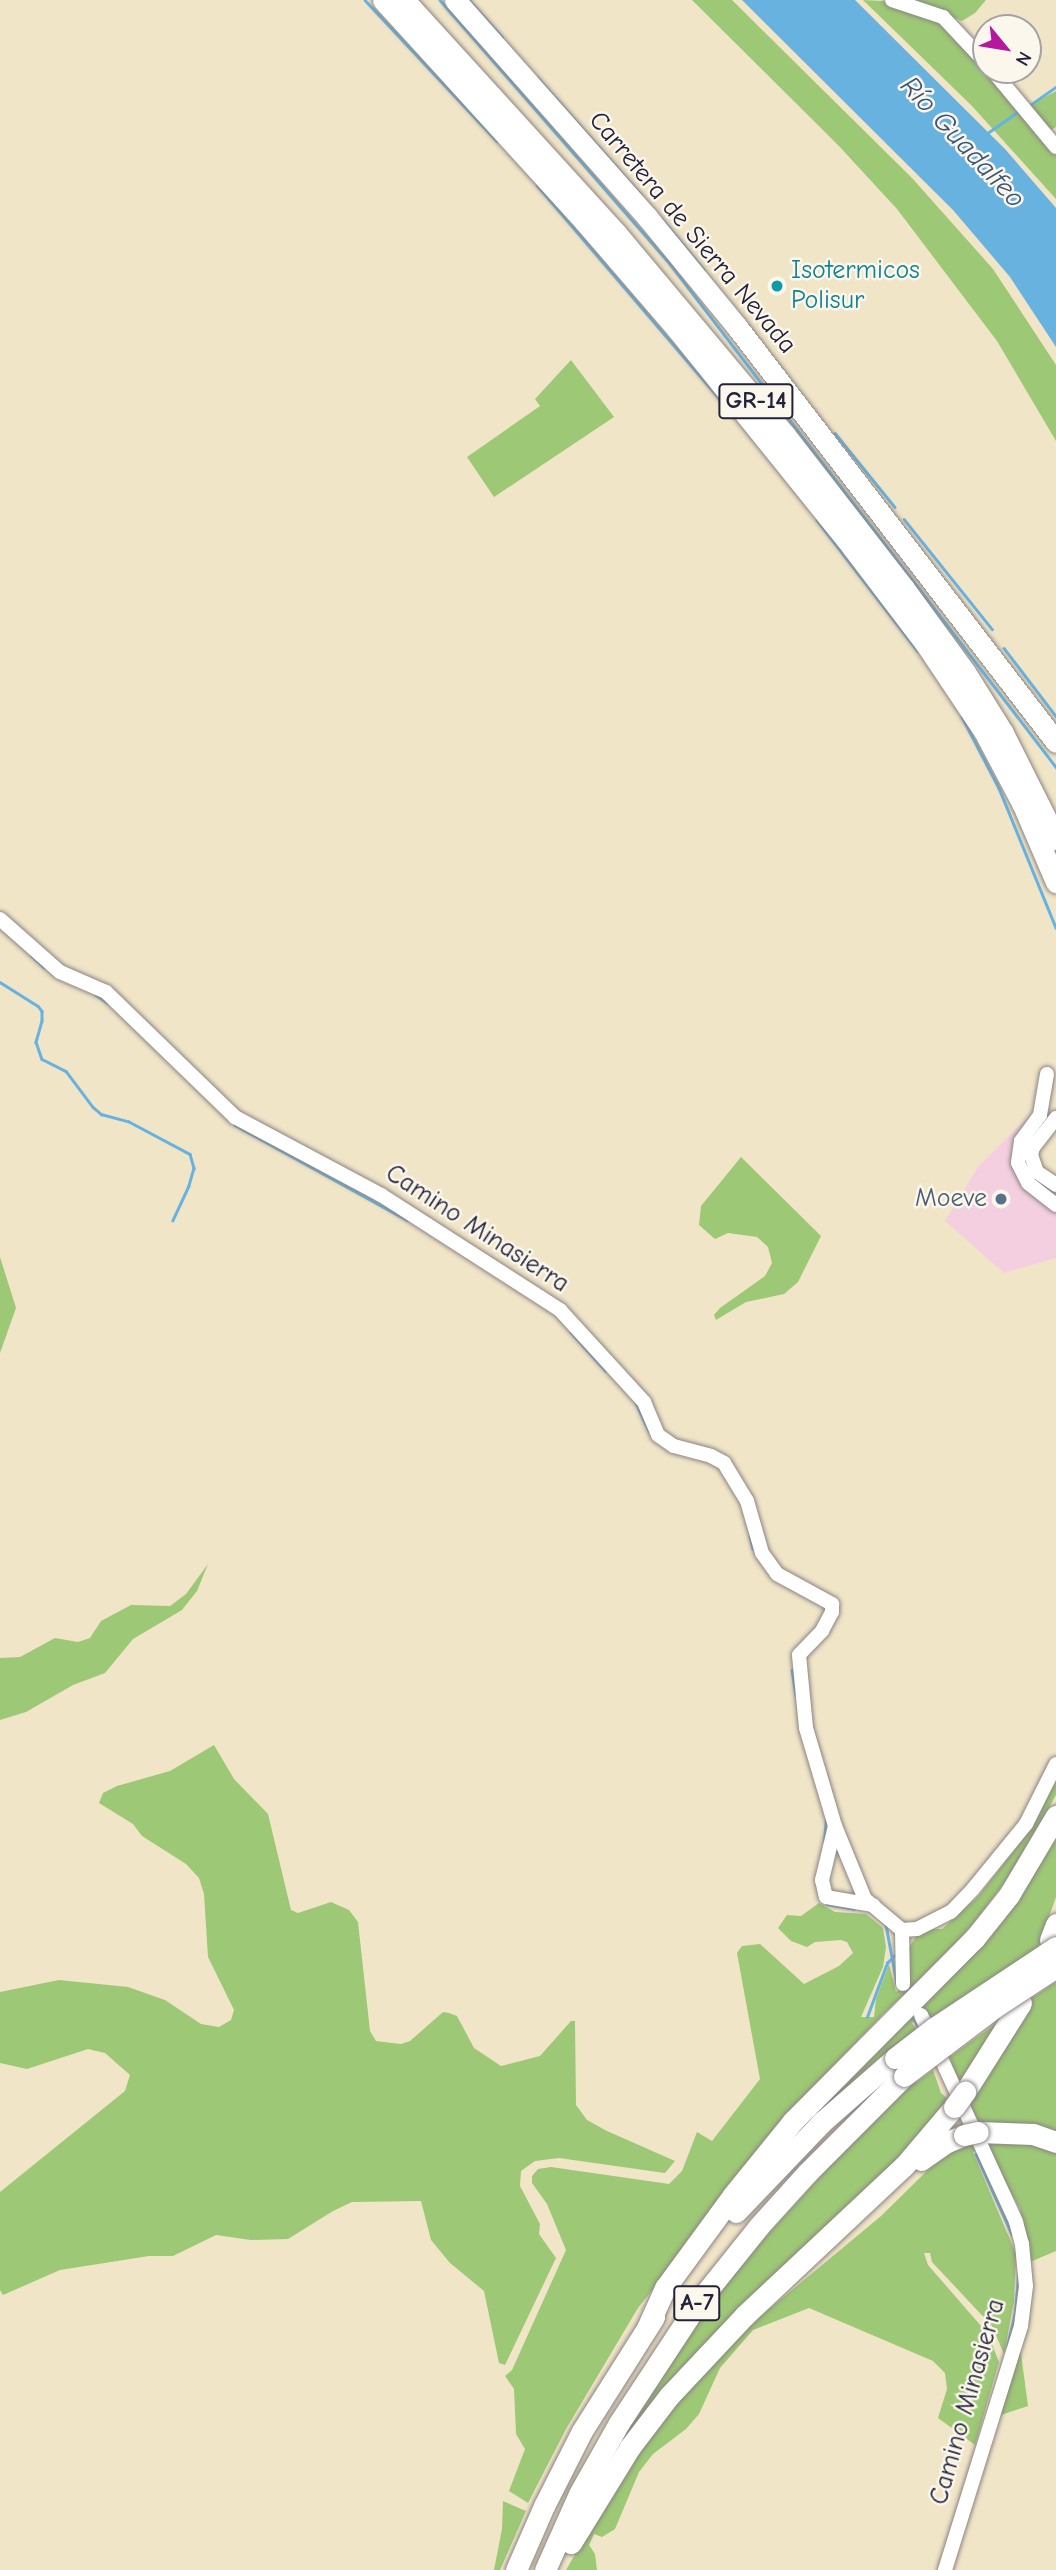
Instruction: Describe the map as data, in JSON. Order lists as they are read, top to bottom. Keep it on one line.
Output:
{"streets":{"highway":["Carretera de Sierra Nevada","GR-14","A-7"],"street":["Camino Minasierra"]},"water":["Río Guadalfeo"],"places":["Isotermicos Polisur","Moeve"],"north":"bottom right"}
